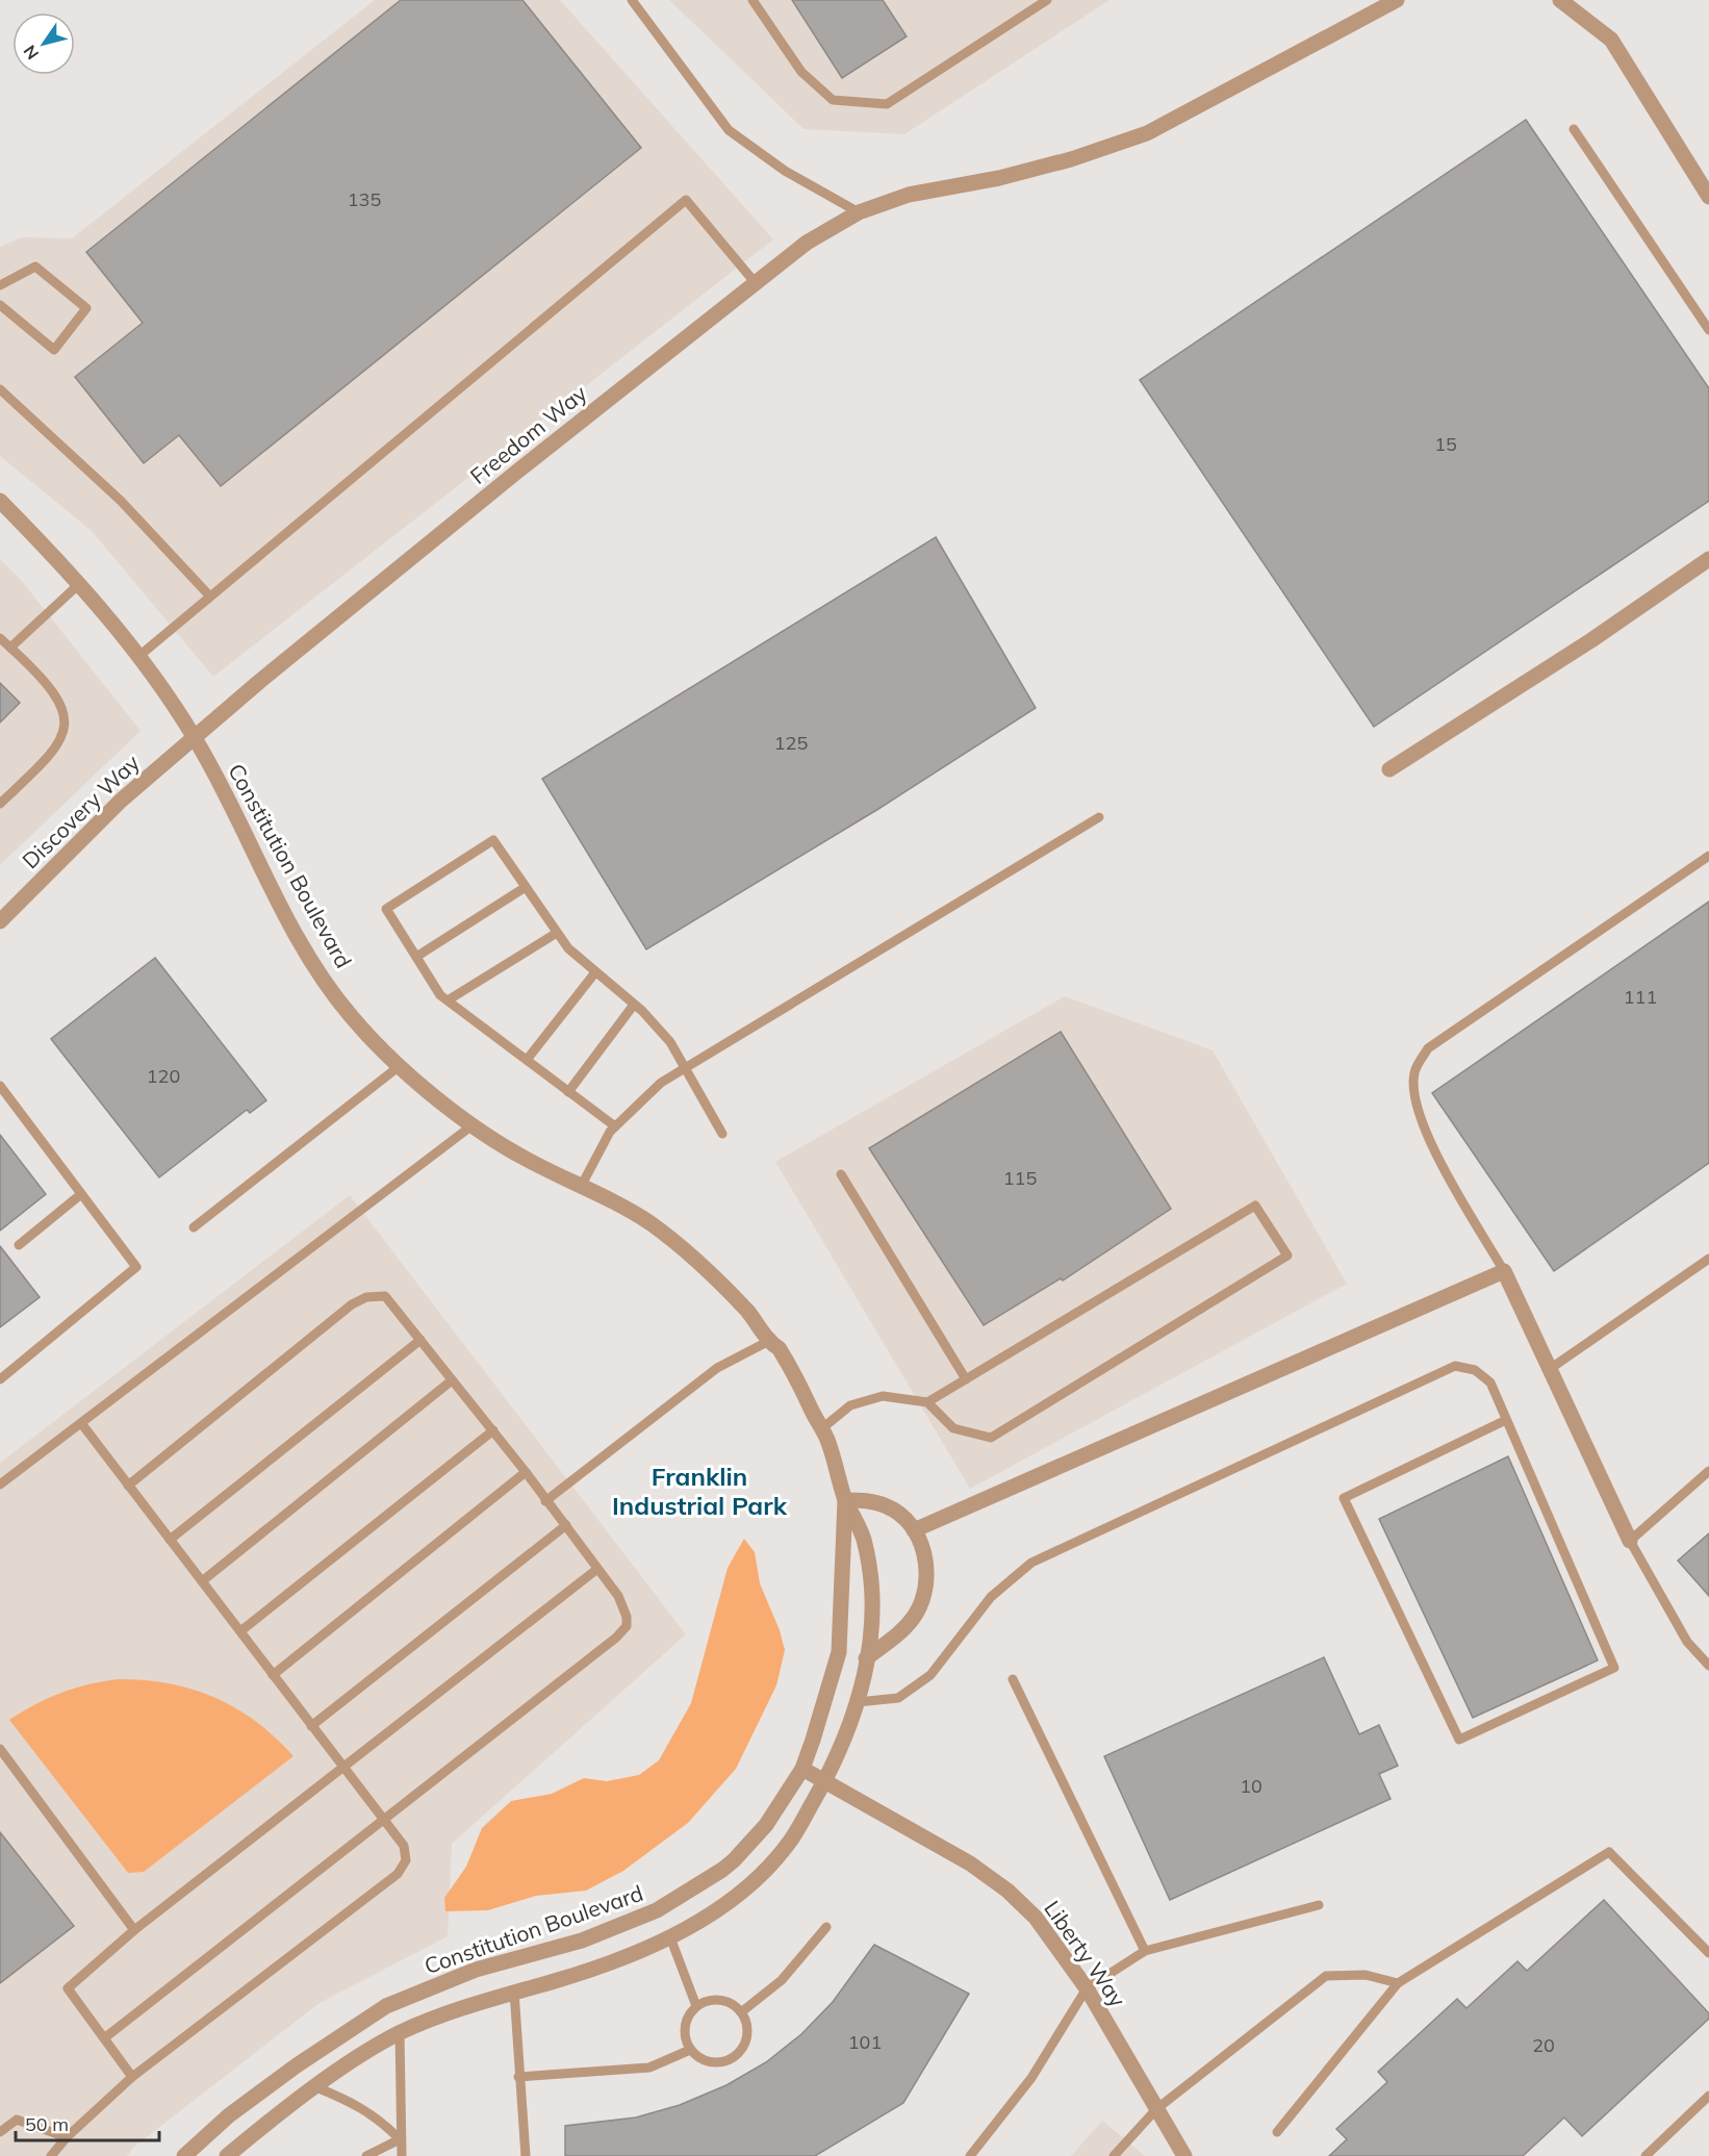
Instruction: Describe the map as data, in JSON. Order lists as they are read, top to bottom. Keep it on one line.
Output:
{"streets":{"street":["Freedom Way","Discovery Way","Constitution Boulevard","Liberty Way"]},"crossings":[["Freedom Way","Discovery Way"],["Freedom Way","Constitution Boulevard"],["Discovery Way","Constitution Boulevard"],["Constitution Boulevard","Liberty Way"]],"districts":["Franklin Industrial Park"],"house_numbers":["135","15","125","111","120","115","10","101","20"],"scale_bar":"50 m","north":"bottom left"}
